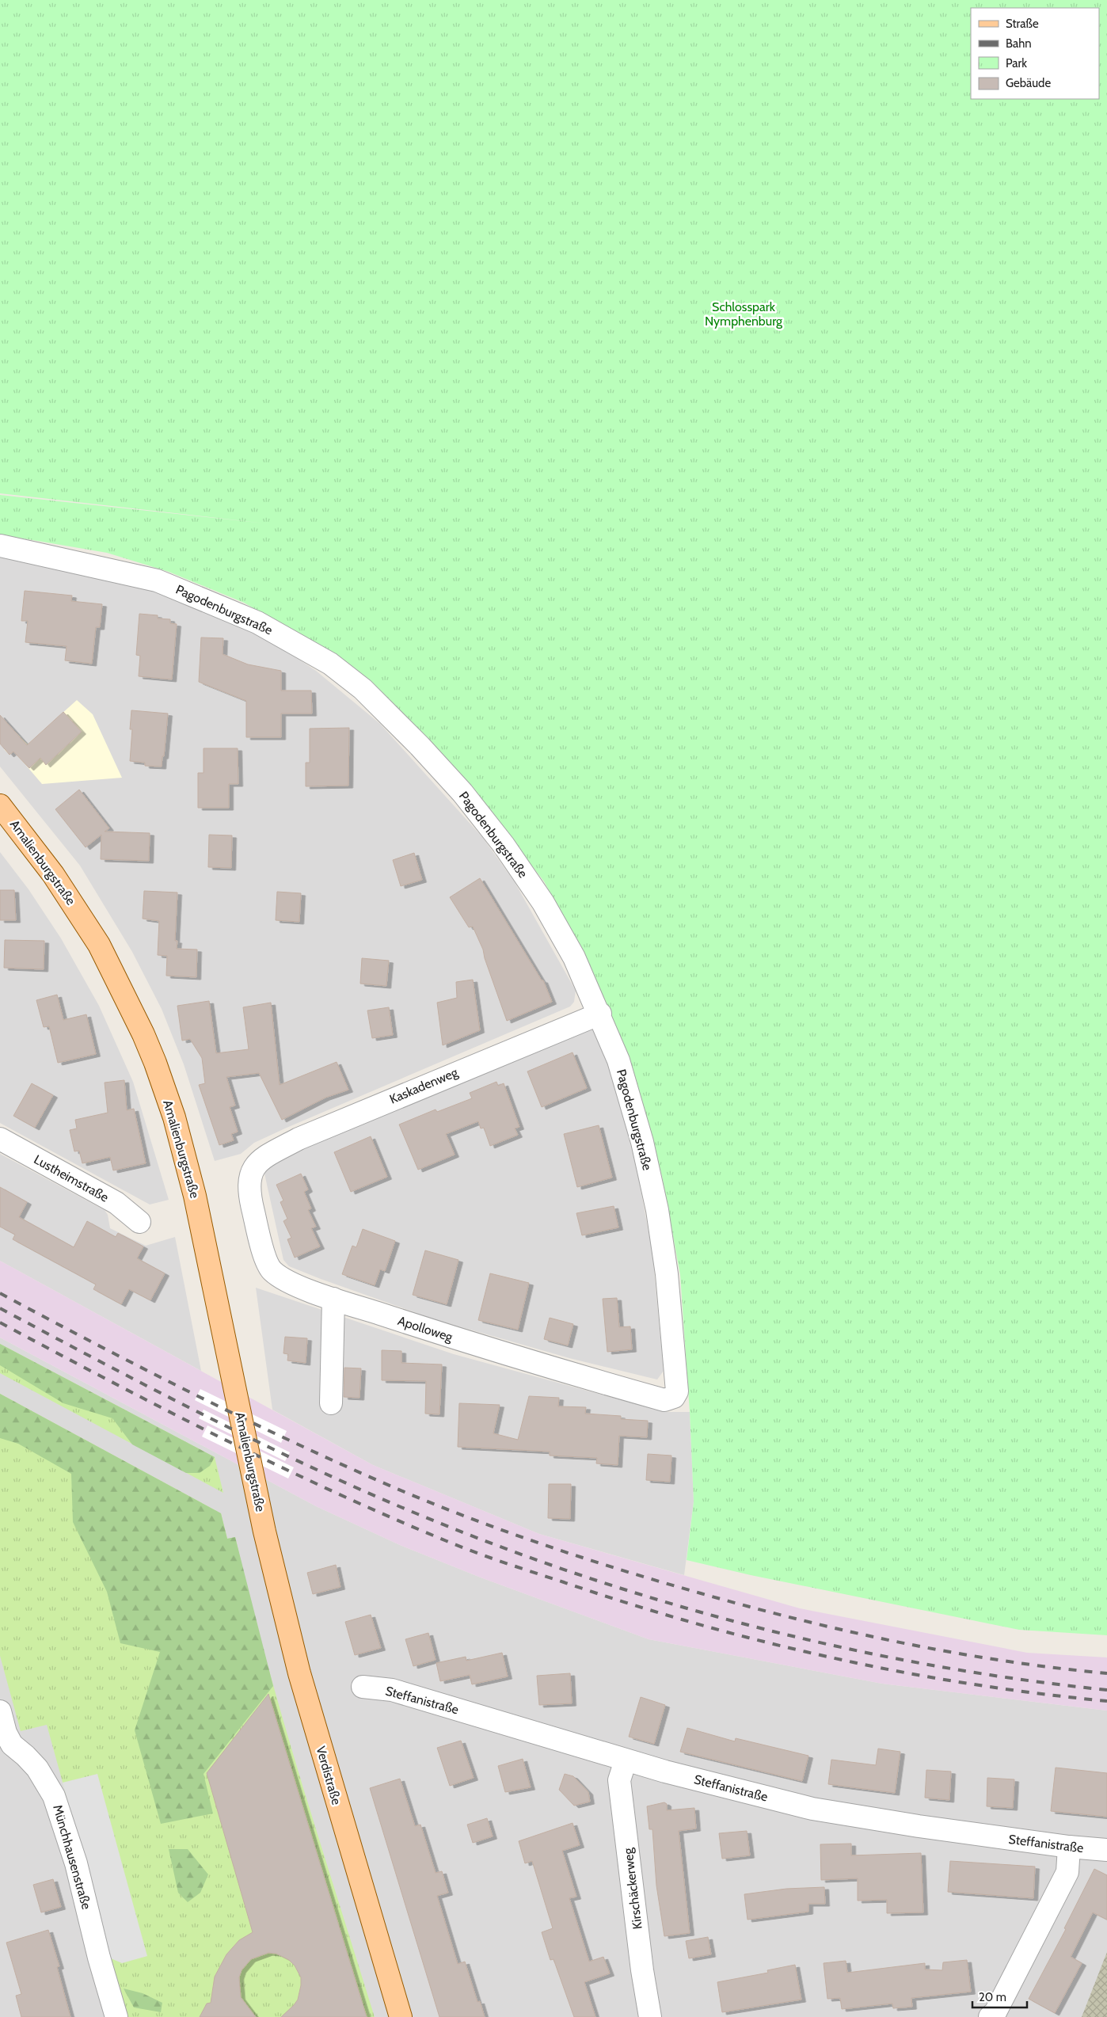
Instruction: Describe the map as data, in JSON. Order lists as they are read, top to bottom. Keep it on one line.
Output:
{"streets":{"main road":["Amalienburgstraße","Verdistraße"],"street":["Pagodenburgstraße","Kaskadenweg","Lustheimstraße","Apolloweg","Steffanistraße","Münchhausenstraße","Kirschäckerweg"]},"crossings":[["Pagodenburgstraße","Kaskadenweg"],["Pagodenburgstraße","Apolloweg"],["Amalienburgstraße","Verdistraße"],["Kaskadenweg","Apolloweg"],["Steffanistraße","Kirschäckerweg"]],"parks":["Schlosspark Nymphenburg"],"legend":["Straße","Bahn","Park","Gebäude"],"scale_bar":"20 m"}
